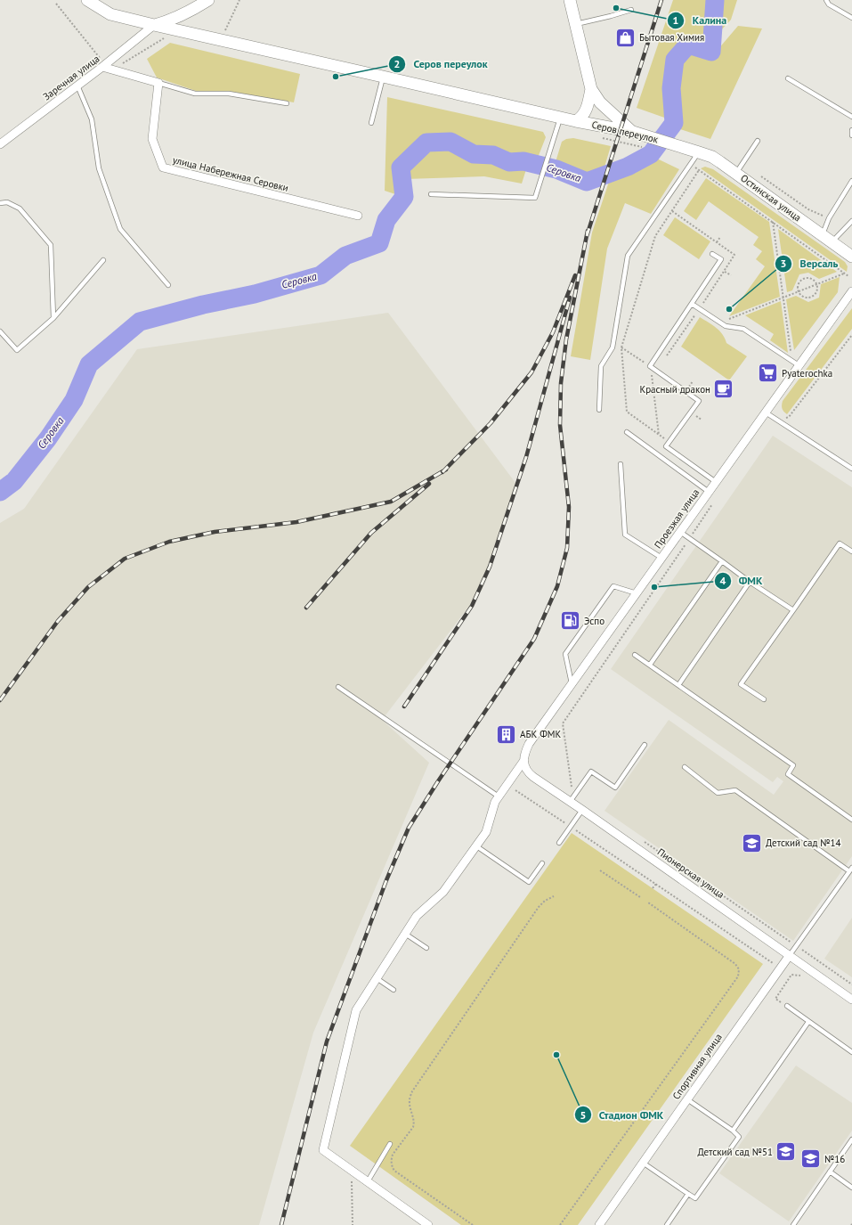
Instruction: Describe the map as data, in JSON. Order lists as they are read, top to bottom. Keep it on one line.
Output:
{"streets":{"street":["Заречная улица","Серов переулок","улица Набережная Серовки","Остинская улица","Проезжая улица","Пионерская улица","Спортивная улица"]},"crossings":[["Заречная улица","Серов переулок"],["Серов переулок","Остинская улица"],["Проезжая улица","Пионерская улица"],["Пионерская улица","Спортивная улица"]],"water":["Серовка"],"places":{"other":["Калина","Серов переулок","Версаль","ФМК","Стадион ФМК"],"shop":["Бытовая Химия"],"supermarket":["Pyaterochka"],"cafe":["Красный дракон"],"fuel station":["Эспо"],"building":["АБК ФМК"],"school or university":["Детский сад №14","Детский сад №51","№16"]}}
